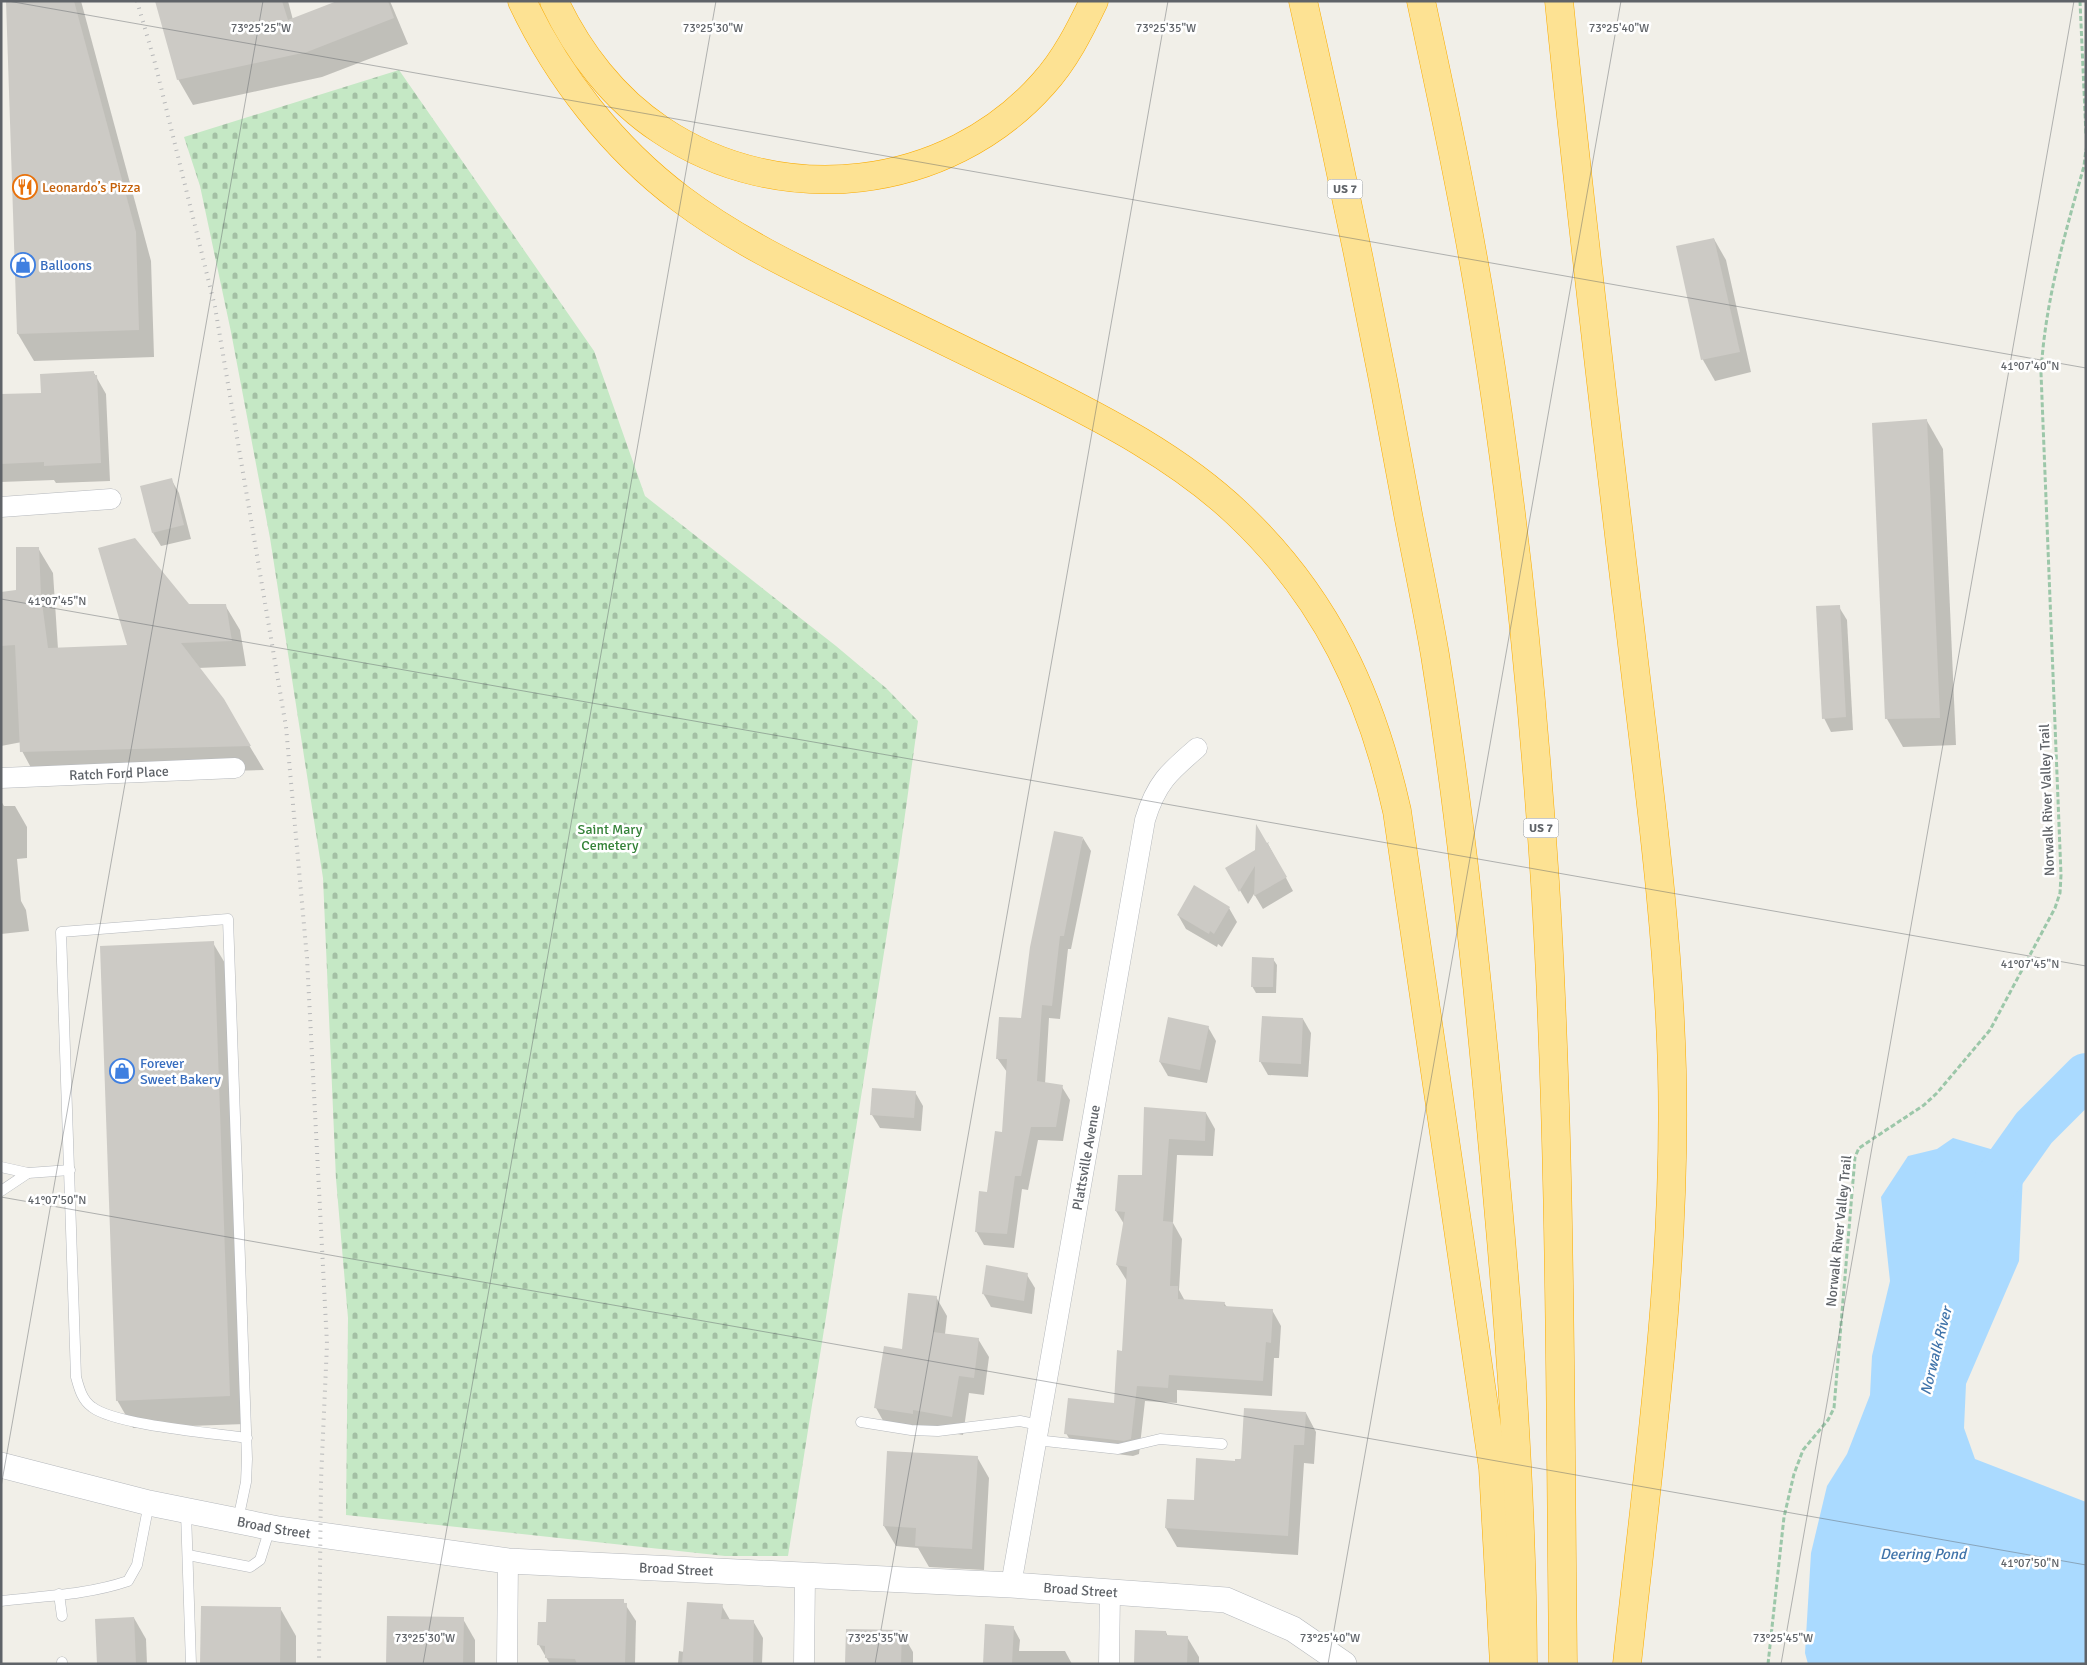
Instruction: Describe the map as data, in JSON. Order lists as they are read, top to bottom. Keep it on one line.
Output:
{"streets":{"highway":["US 7"],"street":["Ratch Ford Place","Plattsville Avenue","Broad Street"],"path":["Norwalk River Valley Trail"]},"crossings":[["Plattsville Avenue","Broad Street"]],"water":["Norwalk River","Deering Pond"],"parks":["Saint Mary Cemetery"],"places":{"restaurant":["Leonardo’s Pizza"],"shop":["Balloons","Forever Sweet Bakery"]},"coordinates":["73°25'30\"W","73°25'35\"W","73°25'25\"W","73°25'40\"W","41°07'40\"N","41°07'45\"N","41°07'50\"N","73°25'45\"W"]}
